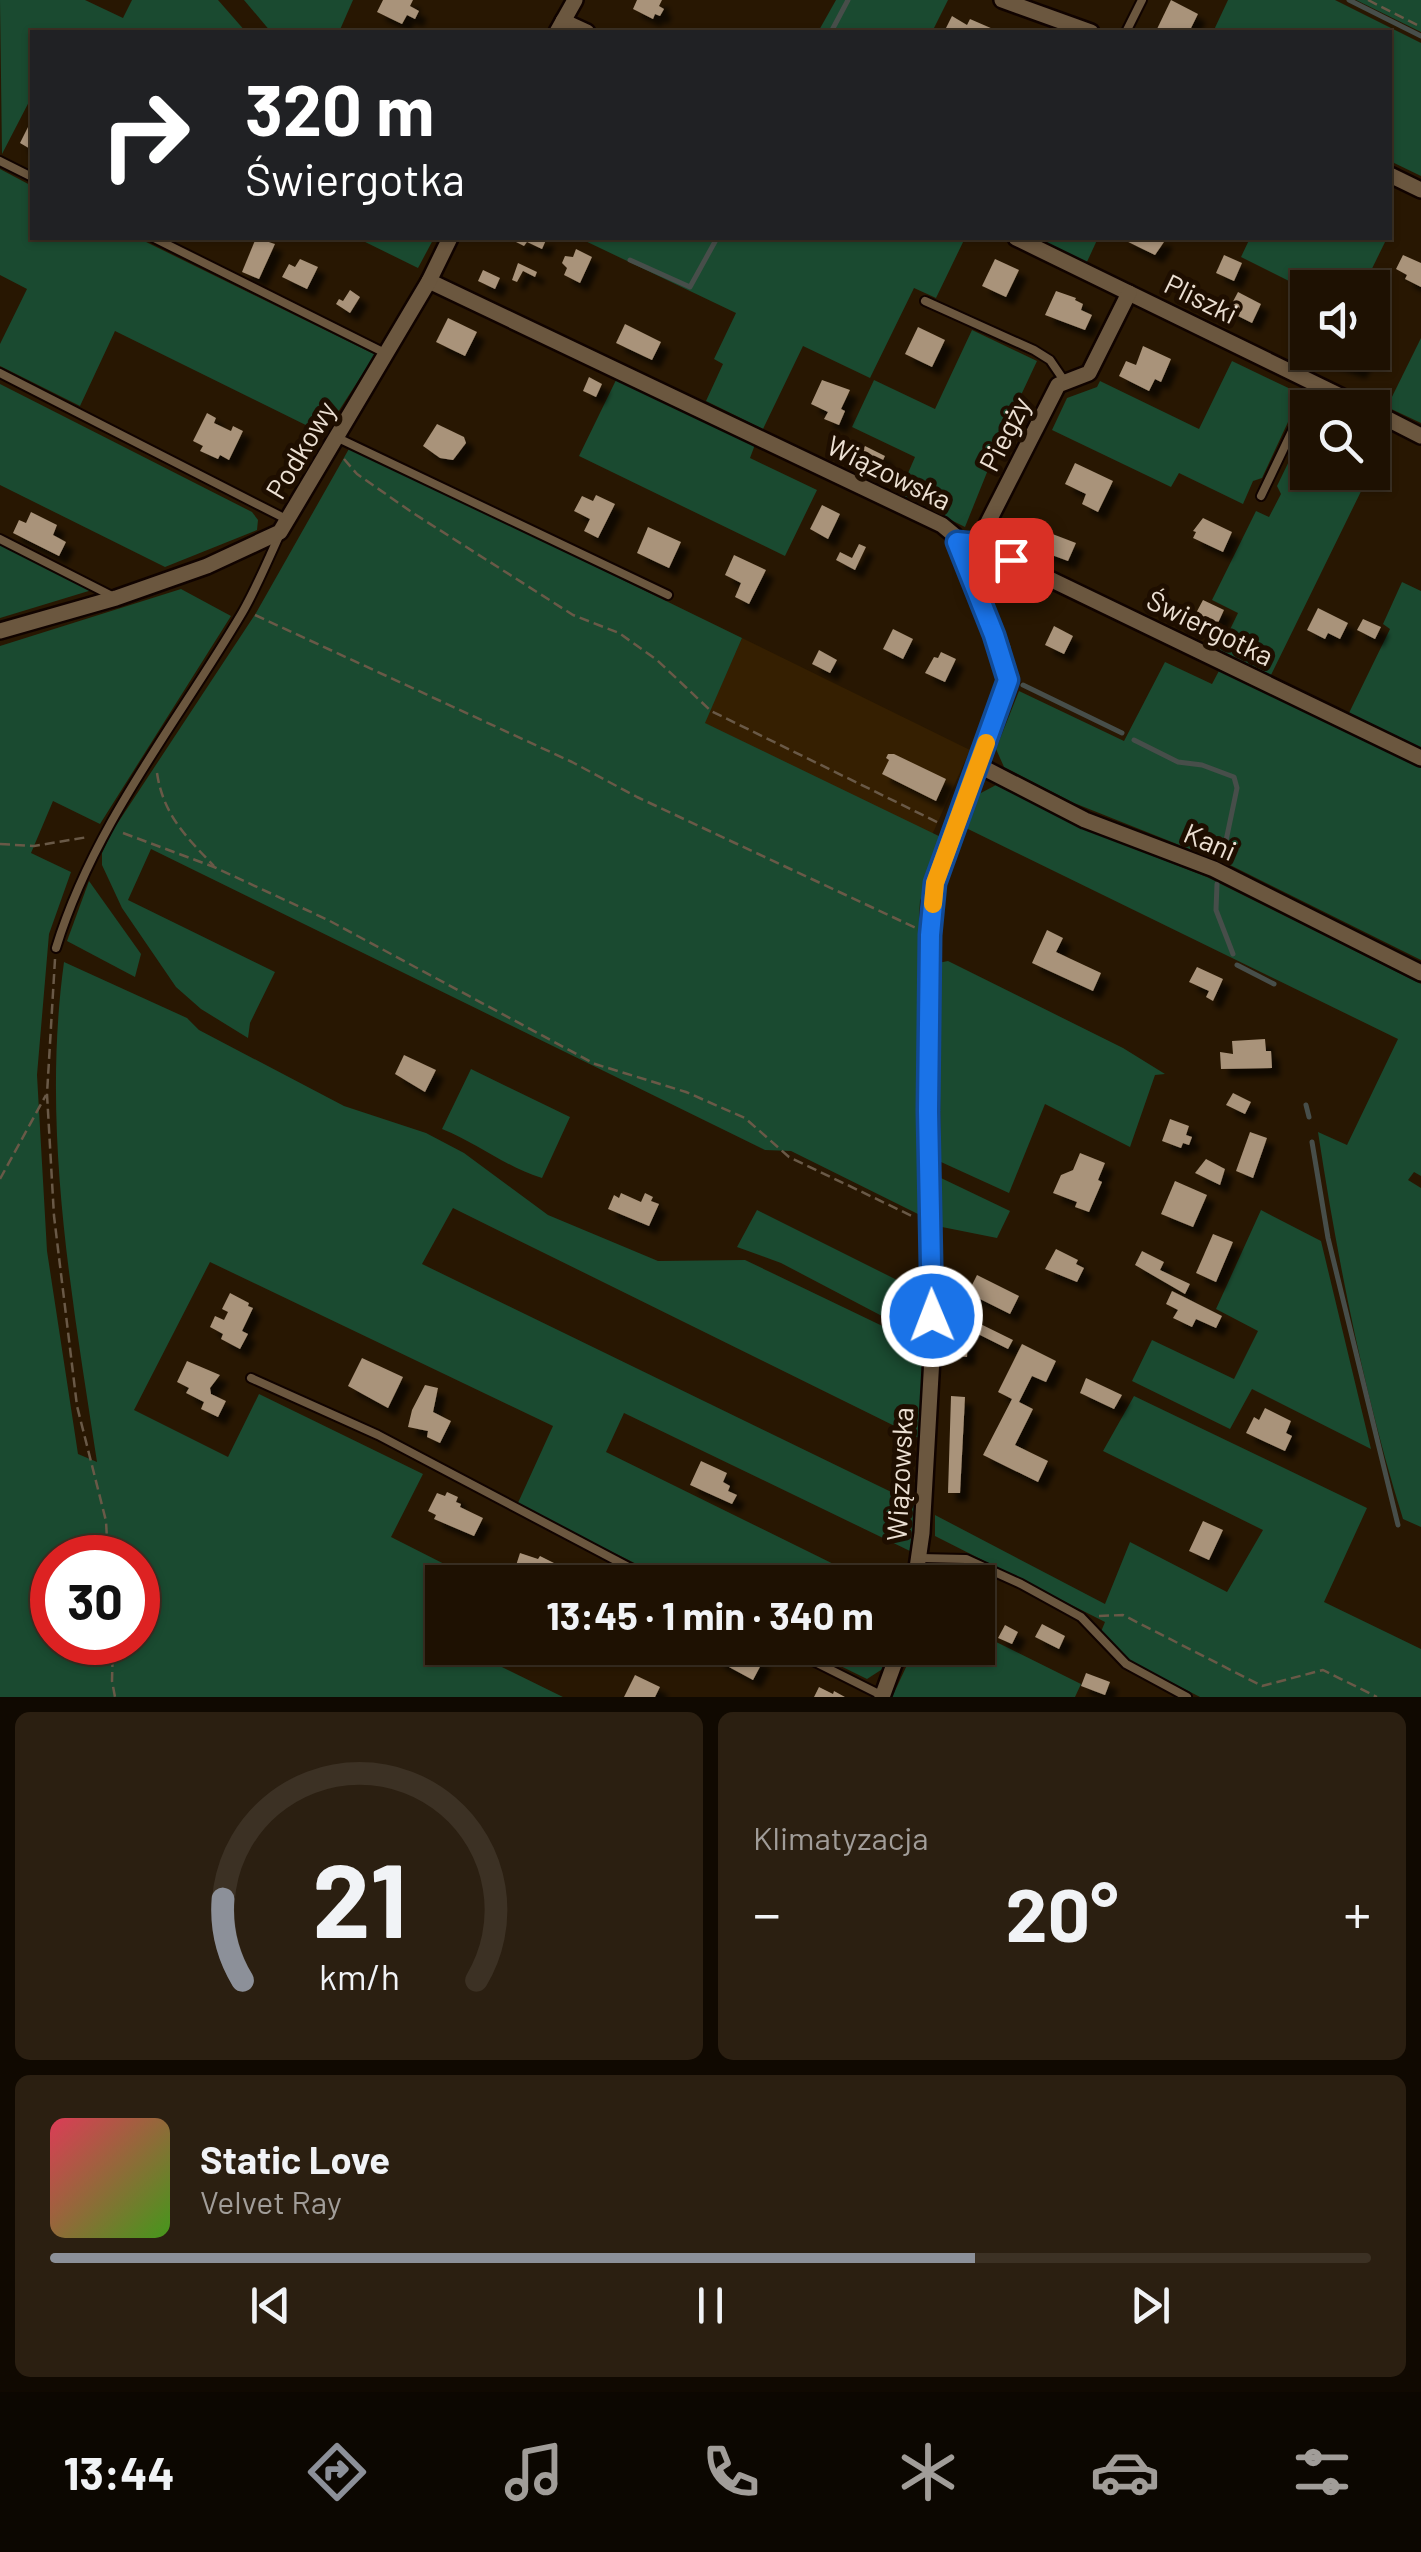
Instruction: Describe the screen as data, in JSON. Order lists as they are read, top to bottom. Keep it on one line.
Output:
{"streets":{"street":["Pliszki","Piegży","Podkowy","Wiązowska","Świergotka","Kani"]},"crossings":[["Pliszki","Piegży"],["Piegży","Świergotka"],["Podkowy","Wiązowska"],["Wiązowska","Kani"]],"page":{"turn":["320 m","Świergotka"],"limit":"30","trip":"13:45 · 1 min · 340 m","tile":"Klimatyzacja","heat":["−","20°","+"],"song":["Static Love","Velvet Ray"],"tabs":"13:44","gauge":["21","km/h"]}}
